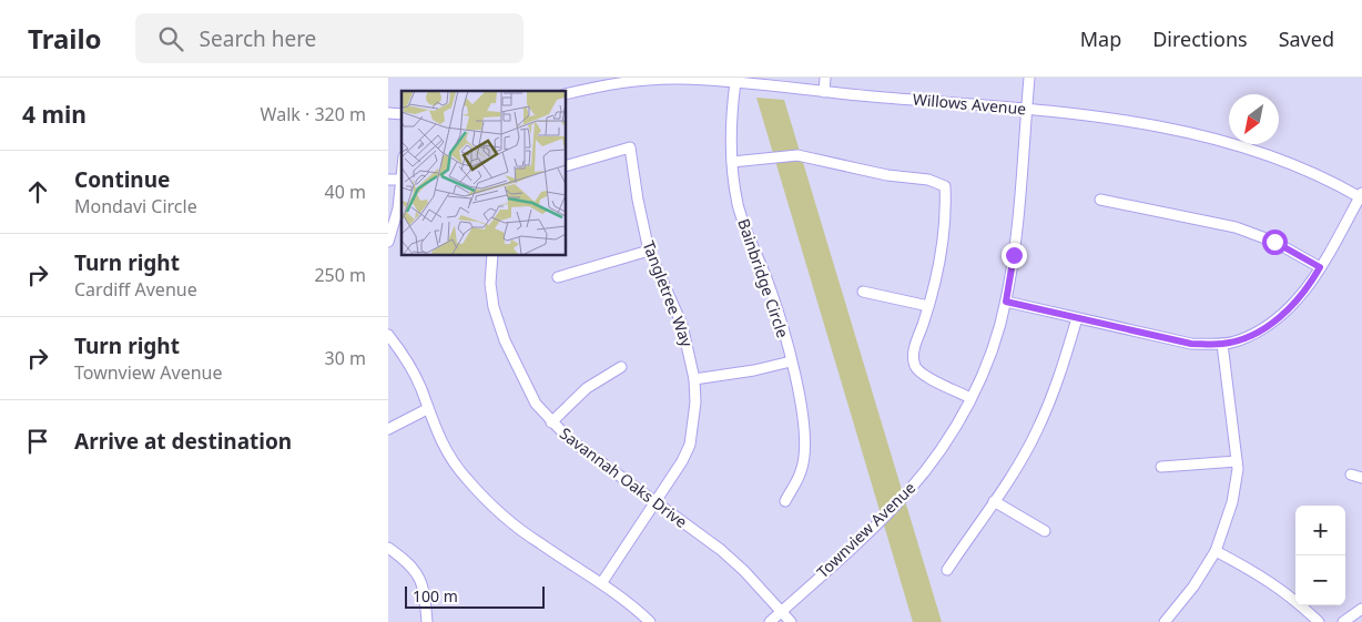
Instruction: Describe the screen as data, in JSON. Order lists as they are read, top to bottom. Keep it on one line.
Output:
{"streets":{"street":["Willows Avenue","Bainbridge Circle","Tangletree Way","Savannah Oaks Drive","Townview Avenue"]},"crossings":[["Willows Avenue","Bainbridge Circle"],["Willows Avenue","Townview Avenue"],["Tangletree Way","Savannah Oaks Drive"],["Savannah Oaks Drive","Townview Avenue"]],"scale_bar":"100 m","north":"bottom left","page":{"header":"Trailo","search":"Search here","nav":["Map","Directions","Saved"],"heading":["4 min","Walk · 320 m"],"list":[["Continue","Mondavi Circle","40 m"],["Turn right","Cardiff Avenue","250 m"],["Turn right","Townview Avenue","30 m"],"Arrive at destination"],"map_buttons":["+","−"],"scale":"100 m"}}
